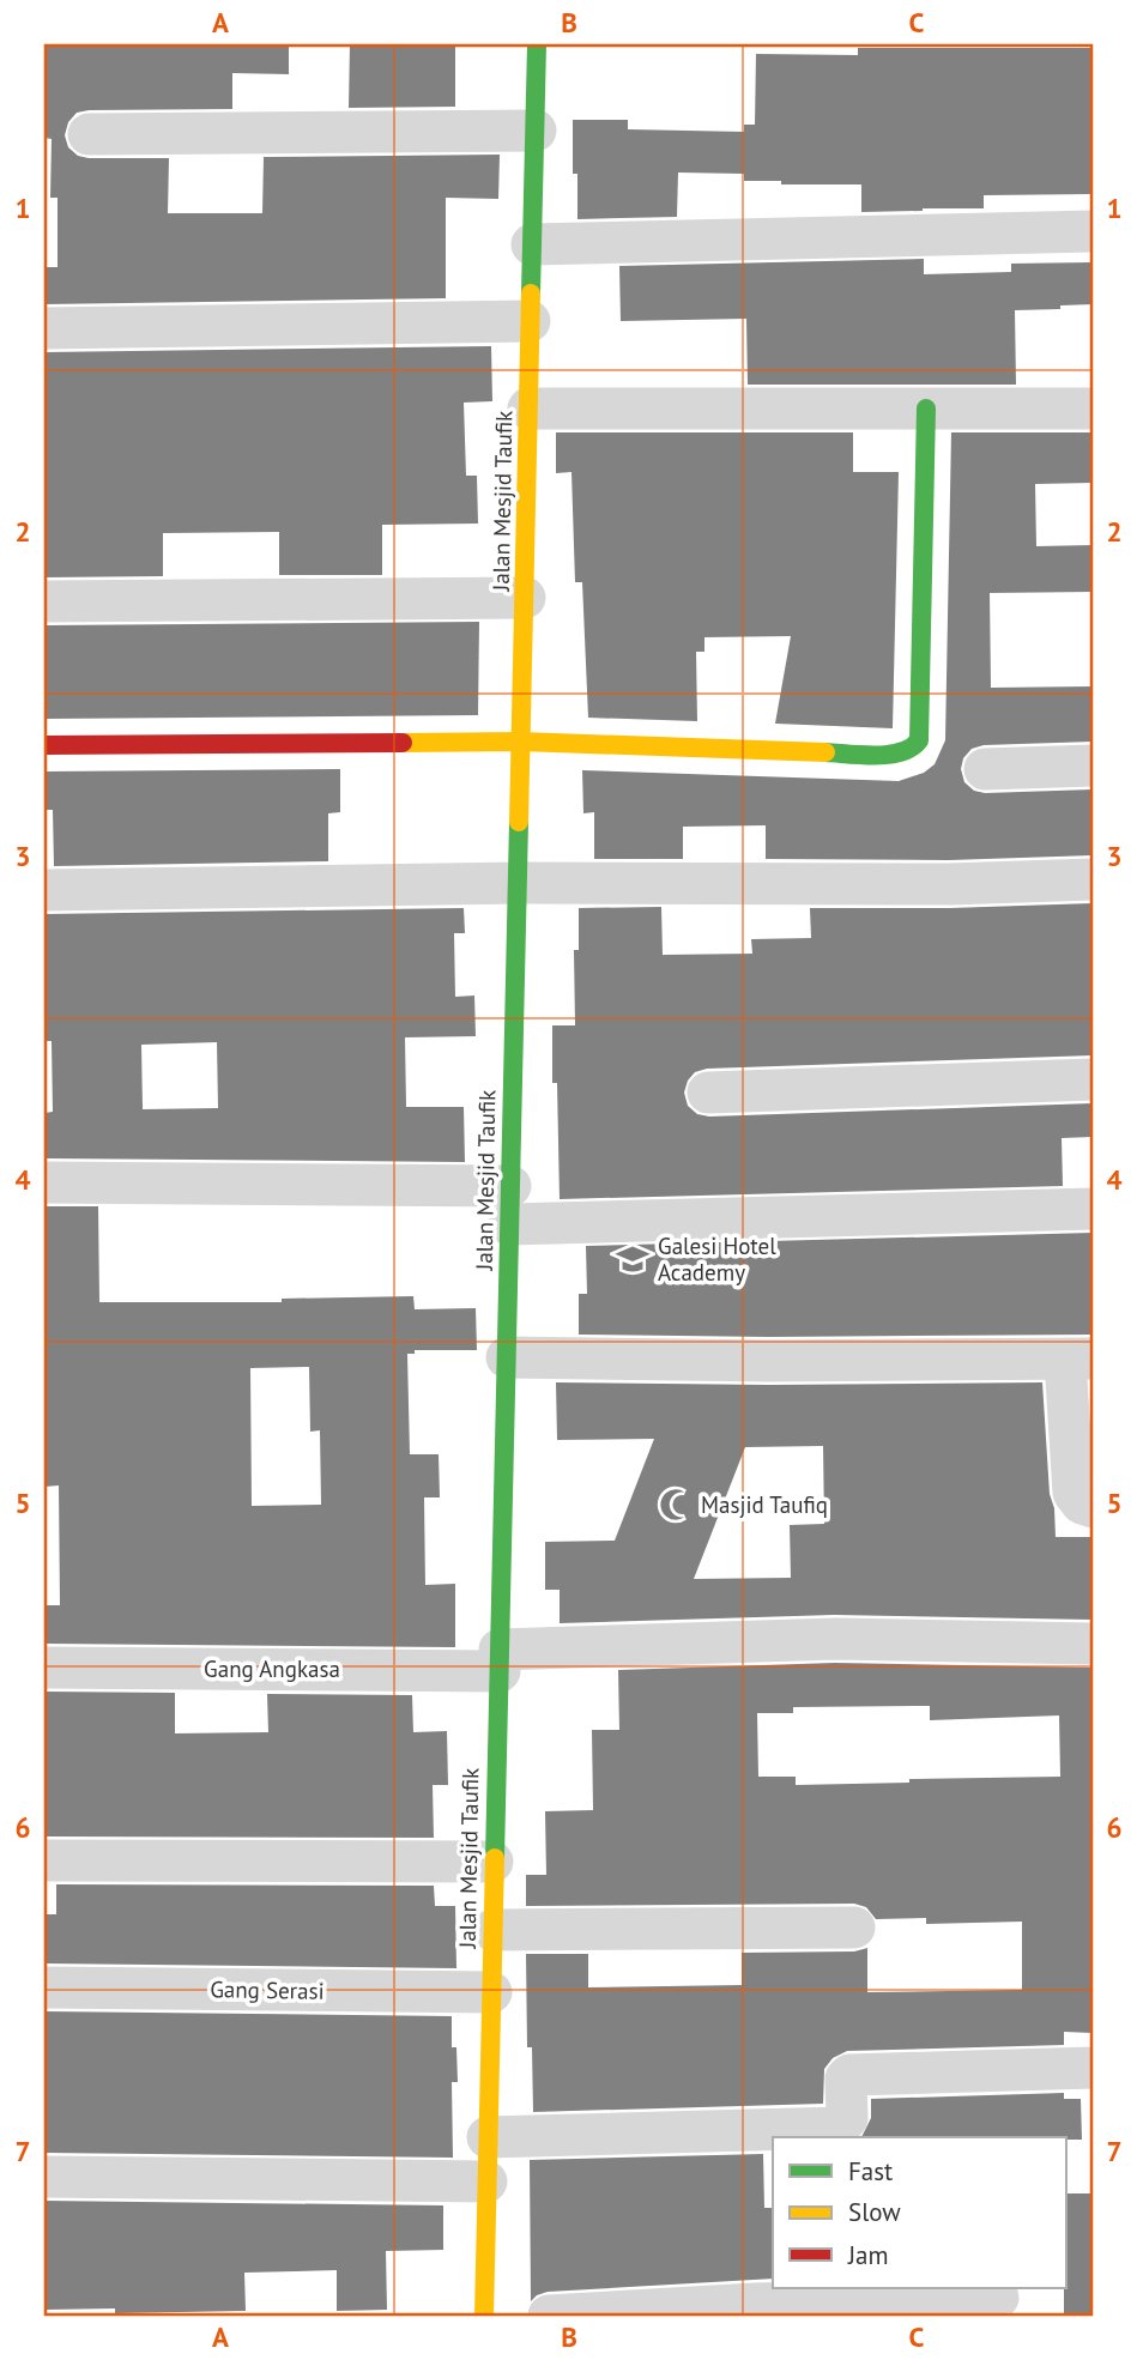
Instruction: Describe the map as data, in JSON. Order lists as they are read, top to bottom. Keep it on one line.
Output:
{"streets":{"street":["Jalan Mesjid Taufik","Gang Angkasa","Gang Serasi"]},"crossings":[["Jalan Mesjid Taufik","Gang Angkasa"],["Jalan Mesjid Taufik","Gang Serasi"]],"places":{"school or university":["Galesi Hotel Academy"],"mosque":["Masjid Taufiq"]},"legend":["Fast","Slow","Jam"],"grid":{"columns":["A","B","C"],"rows":["1","2","3","4","5","6","7"]}}
